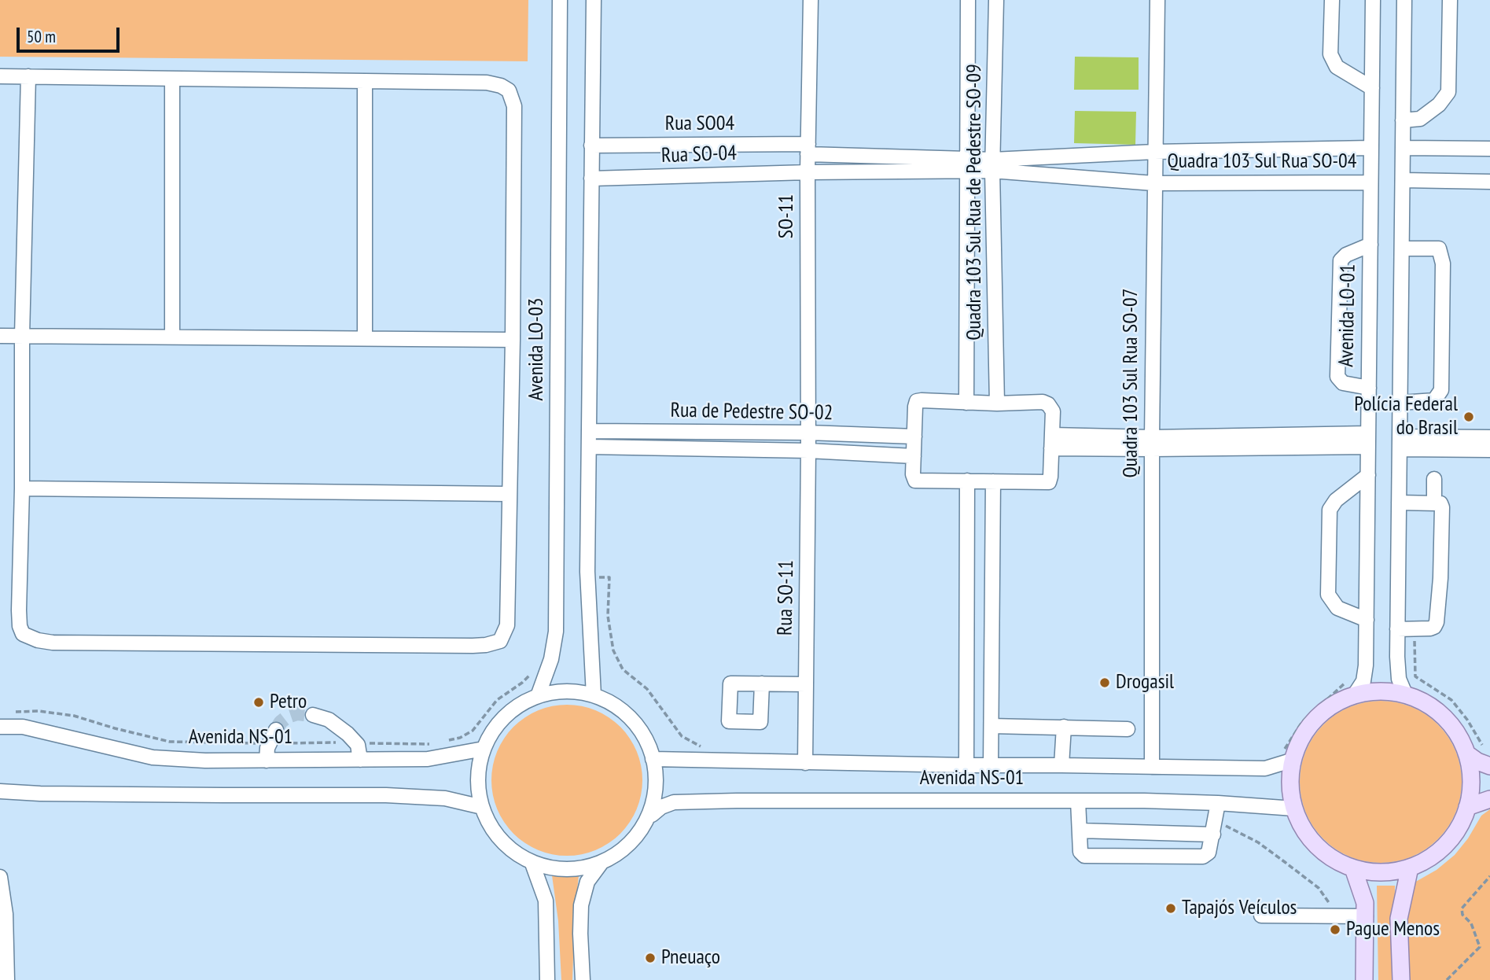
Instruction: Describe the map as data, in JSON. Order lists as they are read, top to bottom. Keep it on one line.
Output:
{"streets":{"street":["Rua SO04","Rua SO-04","Quadra 103 Sul Rua SO-04","Quadra 103 Sul Rua de Pedestre SO-09","SO-11","Avenida LO-01","Avenida LO-03","Quadra 103 Sul Rua SO-07","Rua de Pedestre SO-02","Rua SO-11","Avenida NS-01"]},"crossings":[["Rua SO04","Rua SO-04"],["Rua SO04","Quadra 103 Sul Rua de Pedestre SO-09"],["Rua SO04","SO-11"],["Rua SO-04","Quadra 103 Sul Rua de Pedestre SO-09"],["Rua SO-04","SO-11"],["Quadra 103 Sul Rua SO-04","Quadra 103 Sul Rua de Pedestre SO-09"],["Quadra 103 Sul Rua SO-04","Avenida LO-01"],["Quadra 103 Sul Rua SO-04","Quadra 103 Sul Rua SO-07"],["SO-11","Rua de Pedestre SO-02"],["SO-11","Rua SO-11"],["Avenida LO-01","Avenida NS-01"],["Avenida LO-03","Avenida NS-01"],["Quadra 103 Sul Rua SO-07","Avenida NS-01"],["Rua de Pedestre SO-02","Rua SO-11"],["Rua SO-11","Avenida NS-01"]],"places":["Polícia Federal do Brasil","Drogasil","Petro","Tapajós Veículos","Pague Menos","Pneuaço"],"scale_bar":"50 m"}
